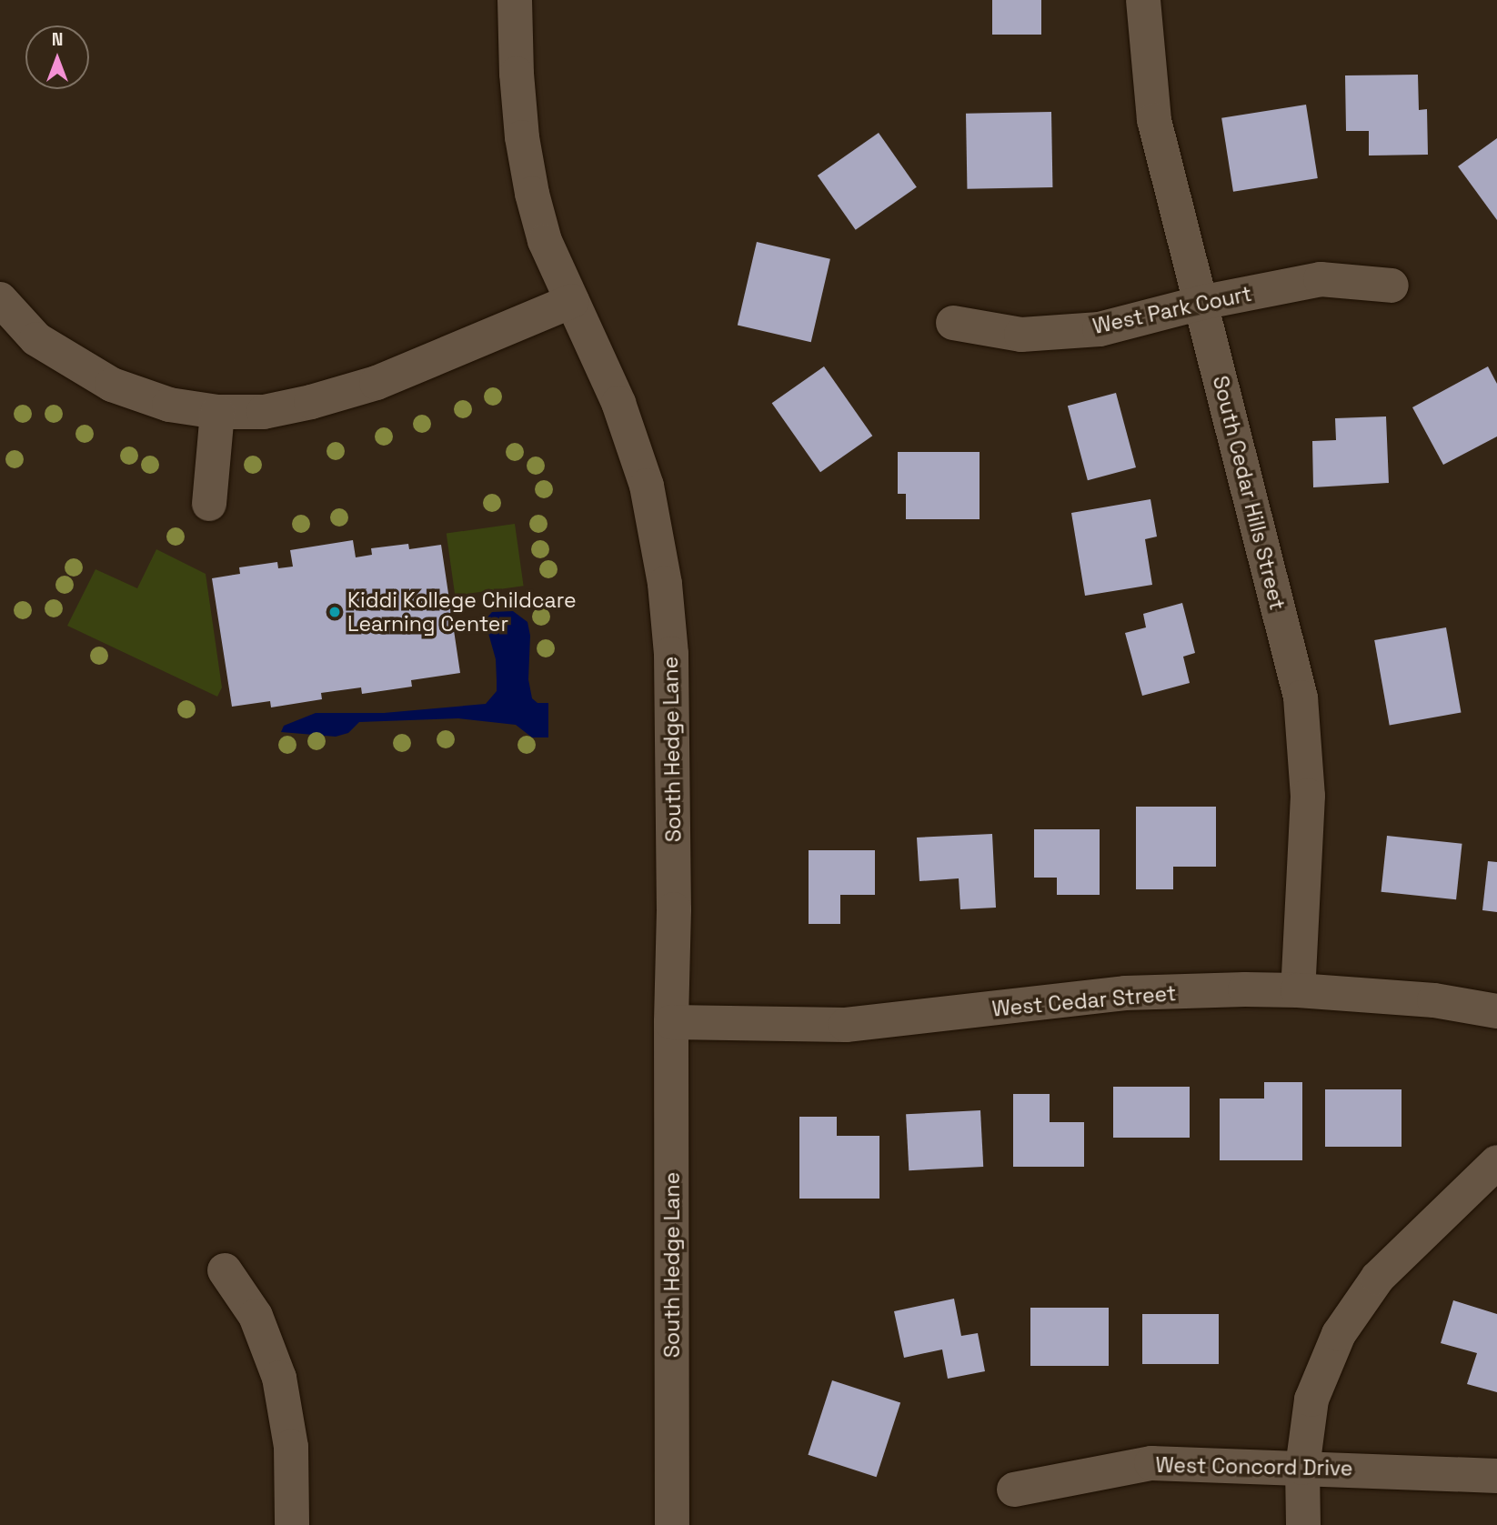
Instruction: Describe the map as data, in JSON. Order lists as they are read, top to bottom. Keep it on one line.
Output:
{"streets":{"street":["West Park Court","South Cedar Hills Street","South Hedge Lane","West Cedar Street","West Concord Drive"]},"crossings":[["West Park Court","South Cedar Hills Street"],["South Cedar Hills Street","West Cedar Street"],["South Hedge Lane","West Cedar Street"]],"places":["Kiddi Kollege Childcare Learning Center"],"north":"top"}
